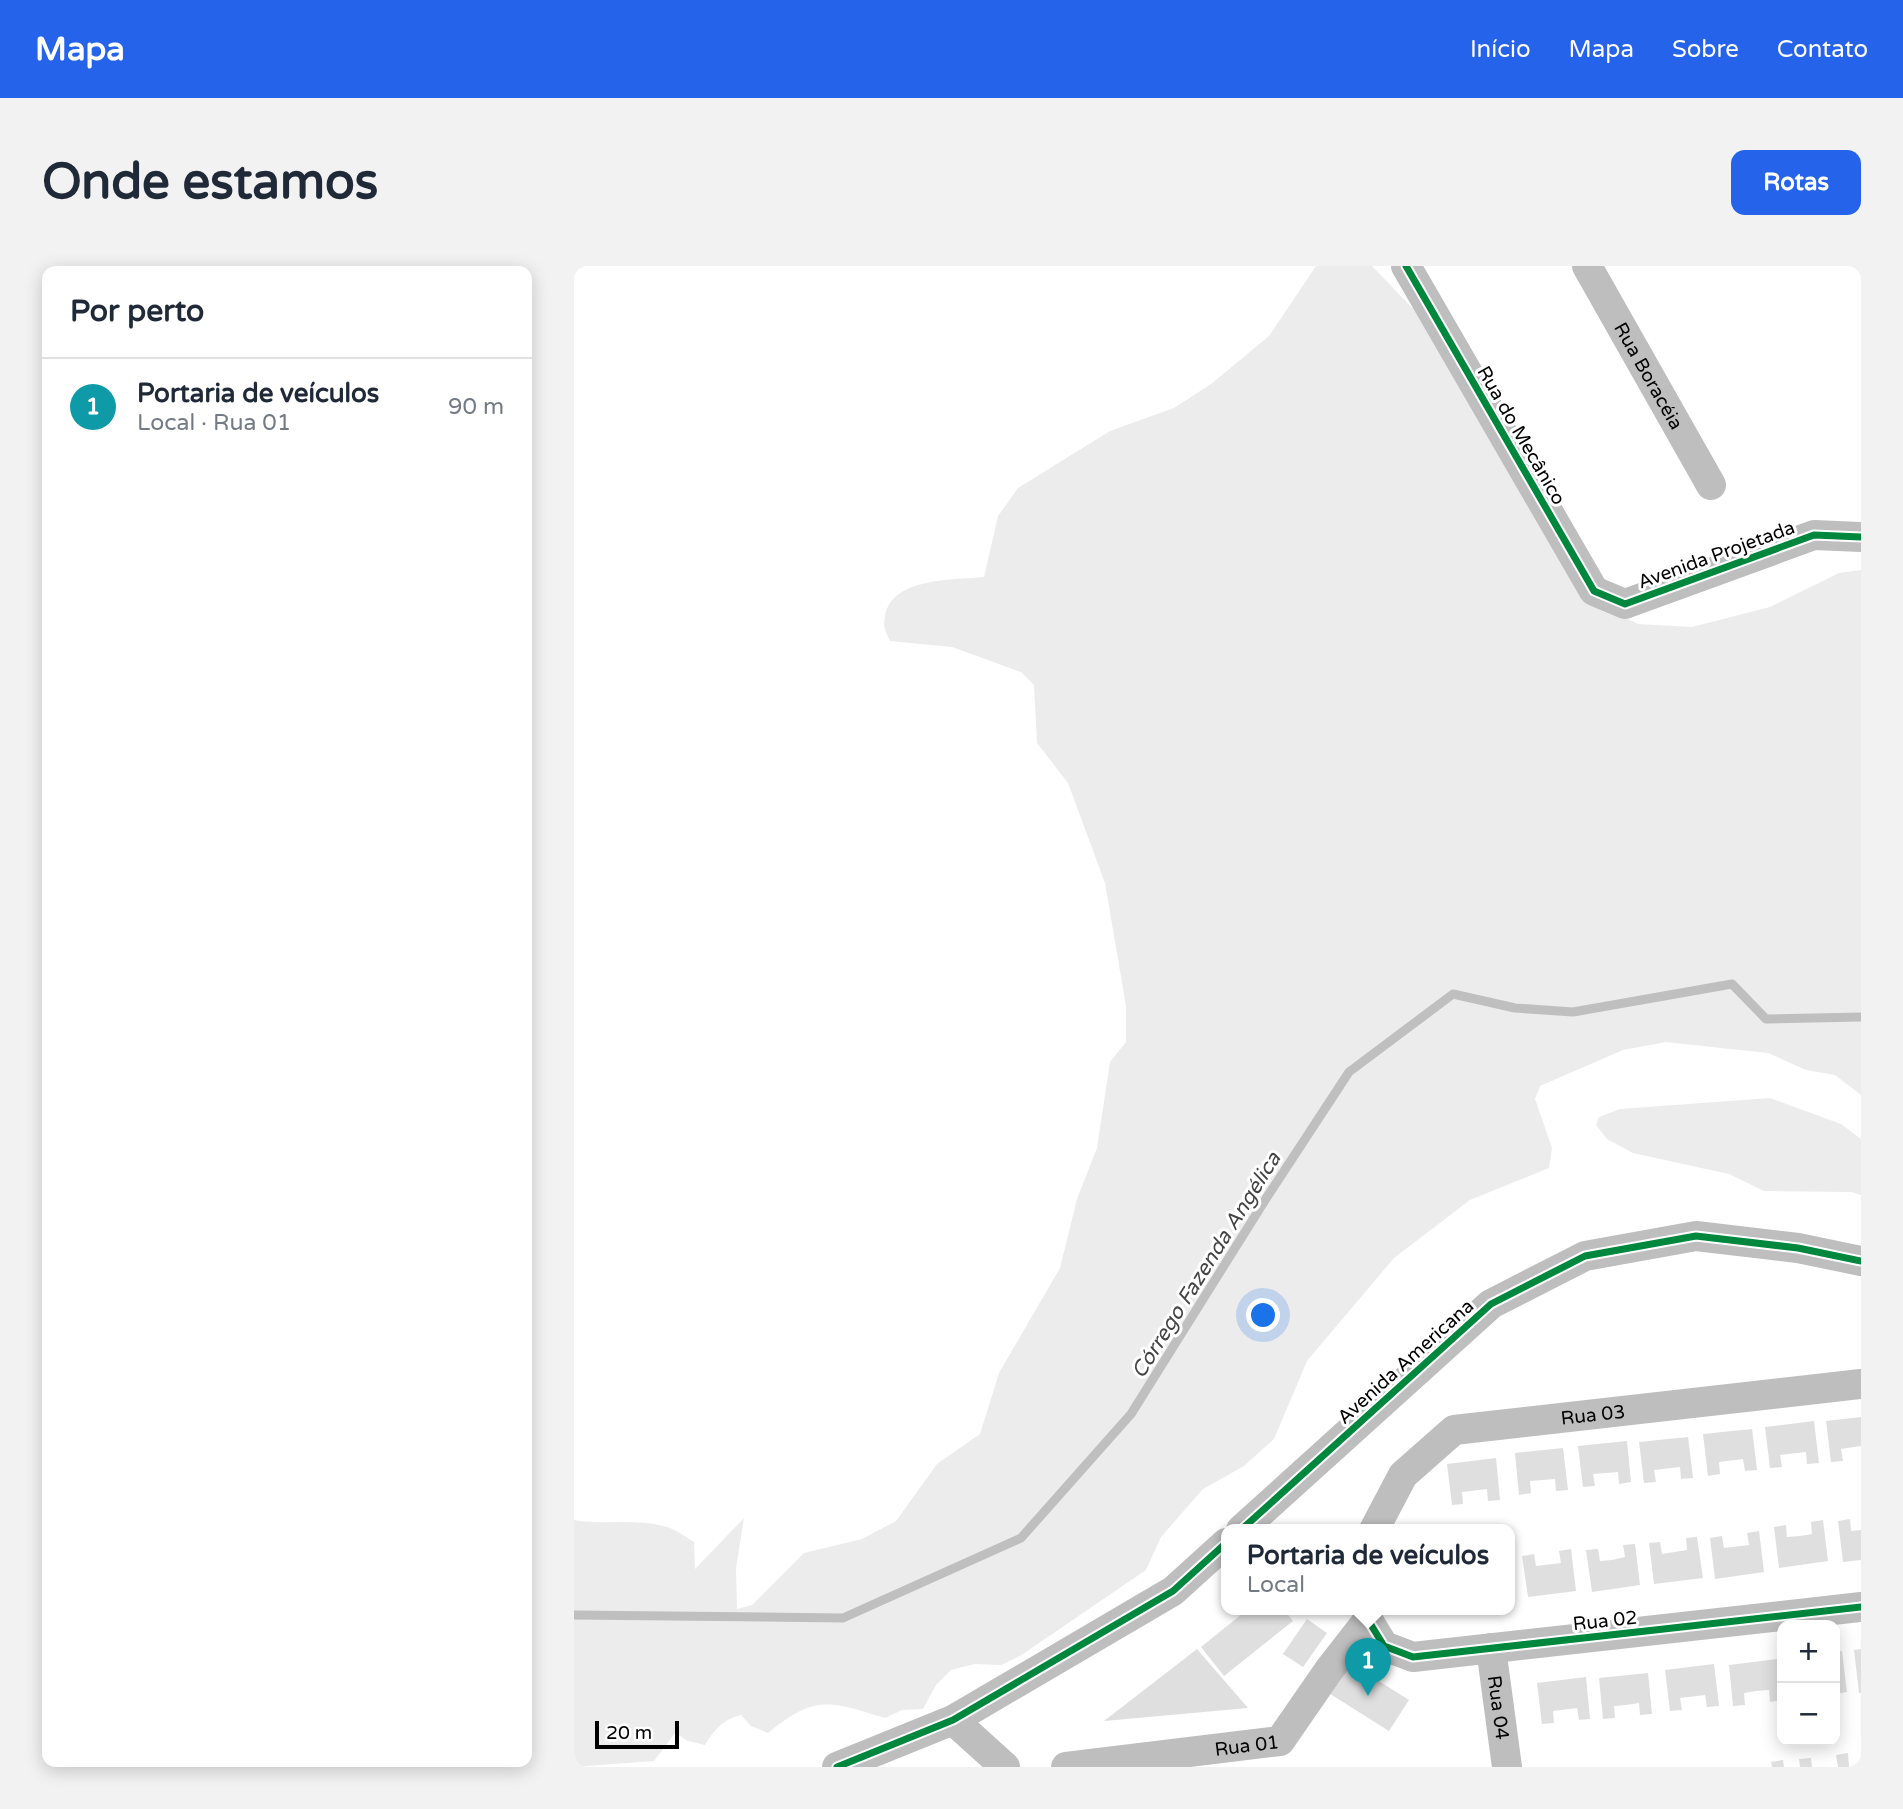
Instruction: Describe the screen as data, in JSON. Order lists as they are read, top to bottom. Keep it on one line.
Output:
{"streets":{"street":["Rua Boracéia","Rua do Mecânico","Avenida Projetada","Avenida Americana","Rua 03","Rua 02","Rua 04","Rua 01"]},"crossings":[["Rua do Mecânico","Avenida Projetada"],["Rua 02","Rua 04"],["Rua 02","Rua 01"]],"water":["Córrego Fazenda Angélica"],"scale_bar":"20 m","page":{"header":"Mapa","nav":["Início","Mapa","Sobre","Contato"],"buttons":"Rotas","title":"Onde estamos","heading":"Por perto","list":[{"mark":"1","name":"Portaria de veículos","note":"Local · Rua 01","value":"90 m"}],"popup":["Portaria de veículos","Local"],"map_buttons":["+","−"],"pins":"1","scale":"20 m"}}
